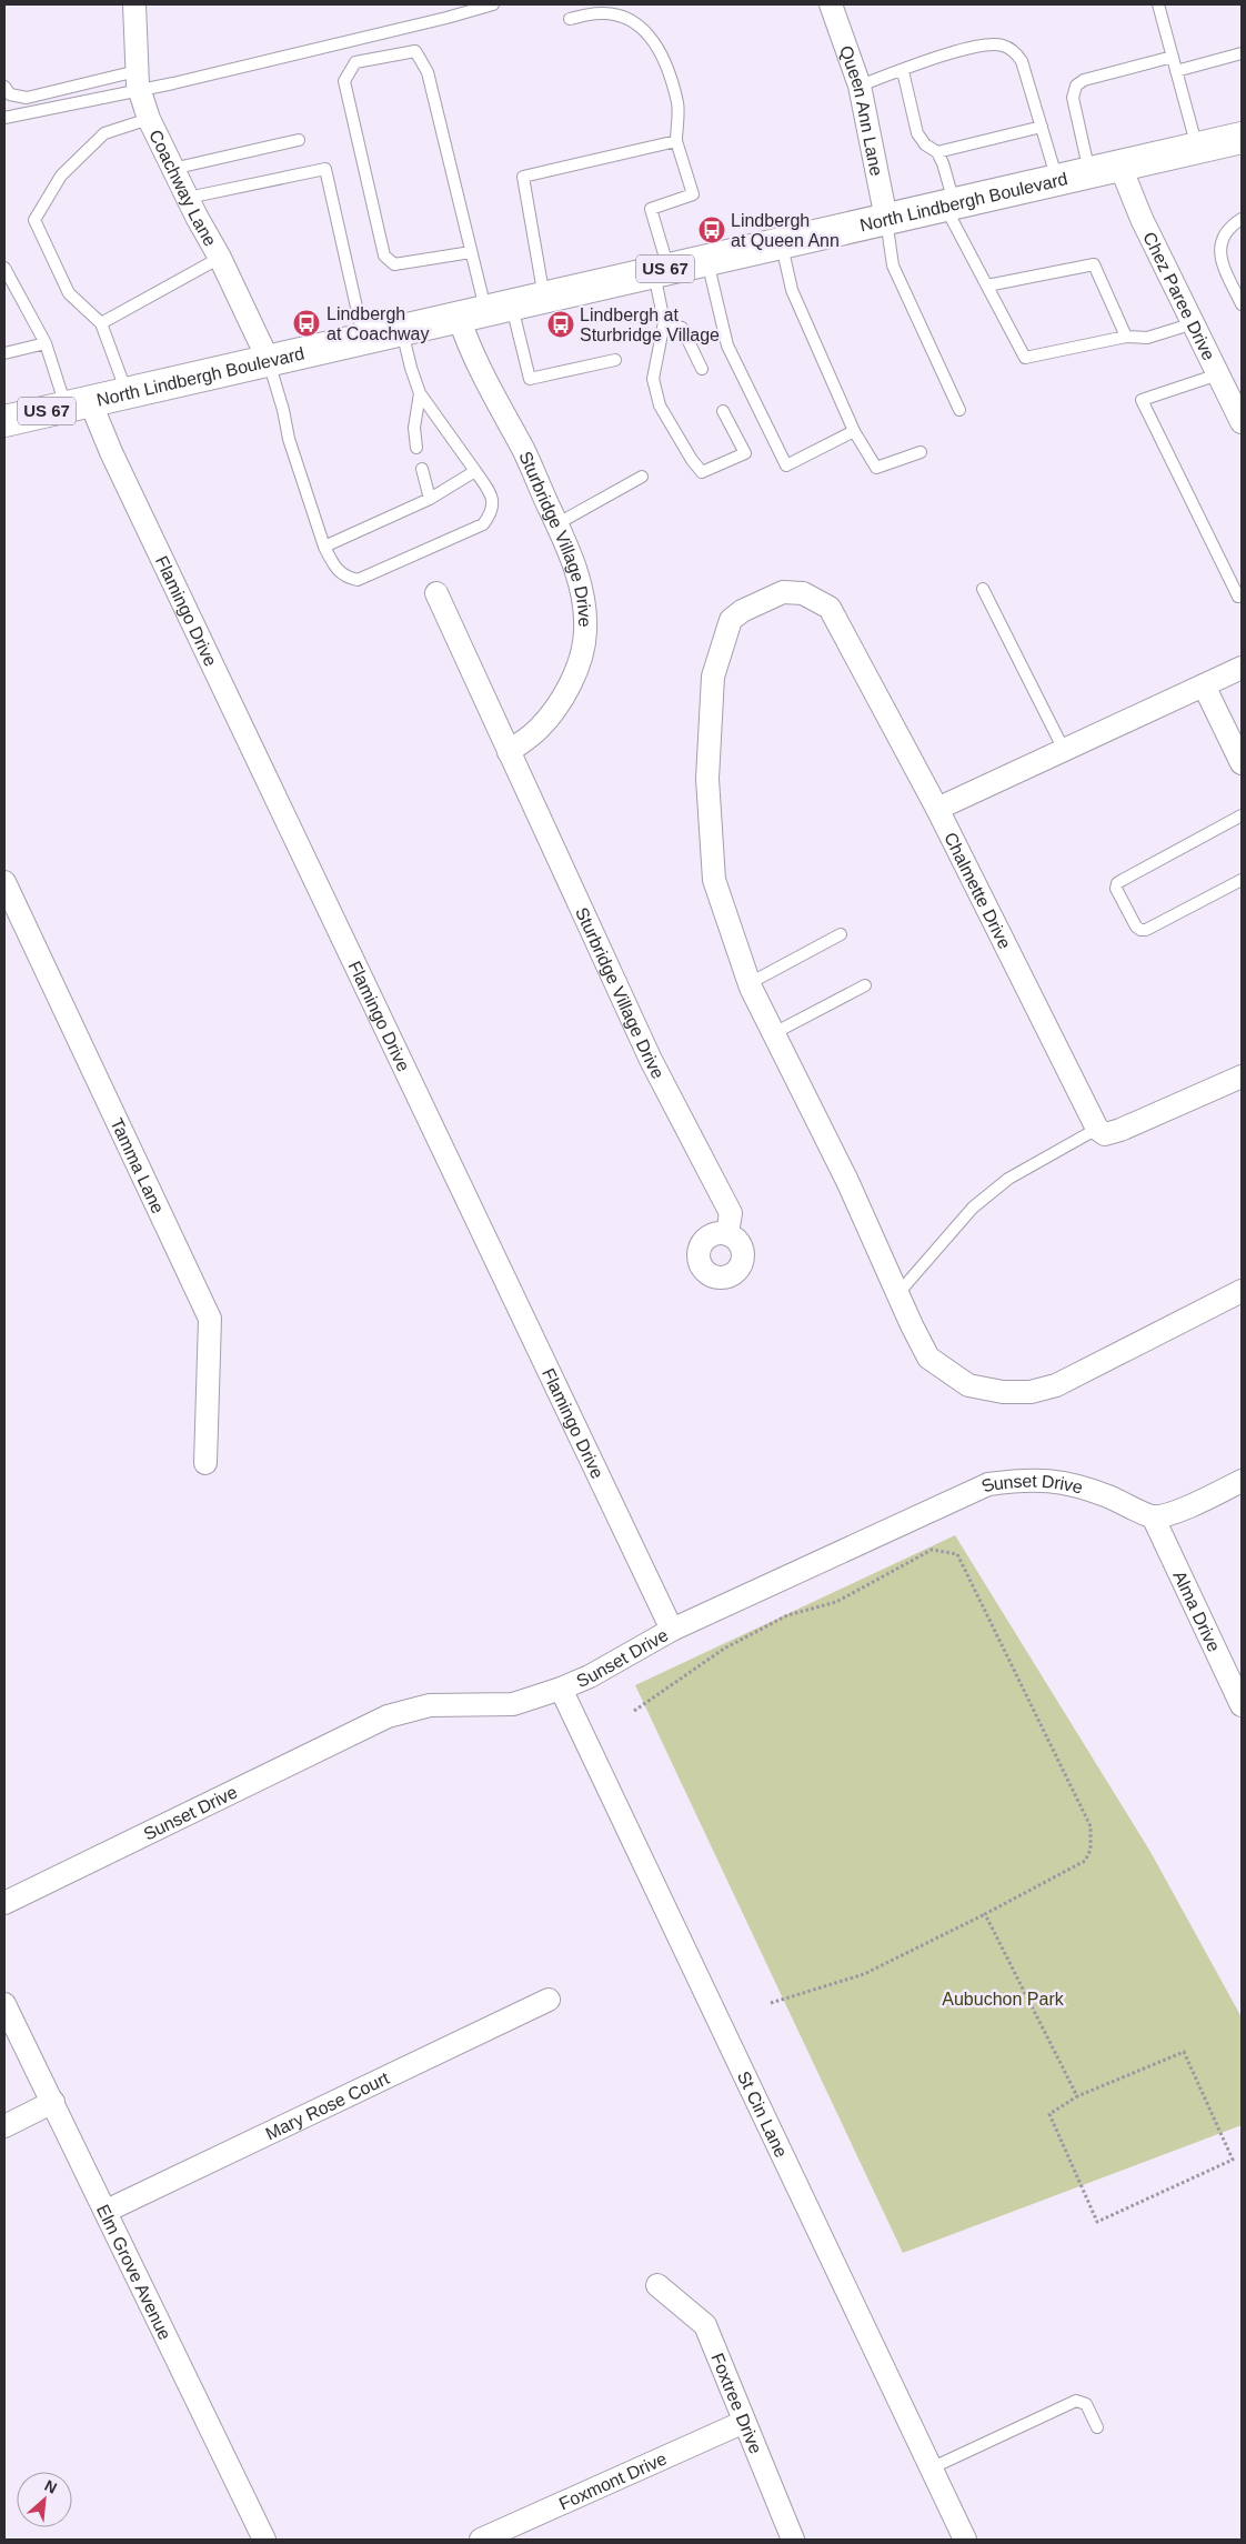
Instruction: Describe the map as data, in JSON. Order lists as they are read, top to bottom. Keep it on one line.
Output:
{"streets":{"main road":["North Lindbergh Boulevard","US 67"],"street":["Queen Ann Lane","Coachway Lane","Chez Paree Drive","Sturbridge Village Drive","Flamingo Drive","Chalmette Drive","Tamma Lane","Sunset Drive","Alma Drive","Mary Rose Court","St Cin Lane","Elm Grove Avenue","Foxtree Drive","Foxmont Drive"]},"crossings":[["Queen Ann Lane","North Lindbergh Boulevard"],["Coachway Lane","North Lindbergh Boulevard"],["North Lindbergh Boulevard","Chez Paree Drive"],["North Lindbergh Boulevard","Sturbridge Village Drive"],["North Lindbergh Boulevard","Flamingo Drive"],["Flamingo Drive","Sunset Drive"],["Sunset Drive","Alma Drive"],["Sunset Drive","St Cin Lane"],["Mary Rose Court","Elm Grove Avenue"],["Foxtree Drive","Foxmont Drive"]],"parks":["Aubuchon Park"],"places":{"bus stop":["Lindbergh at Queen Ann","Lindbergh at Coachway","Lindbergh at Sturbridge Village"]},"north":"top right"}
